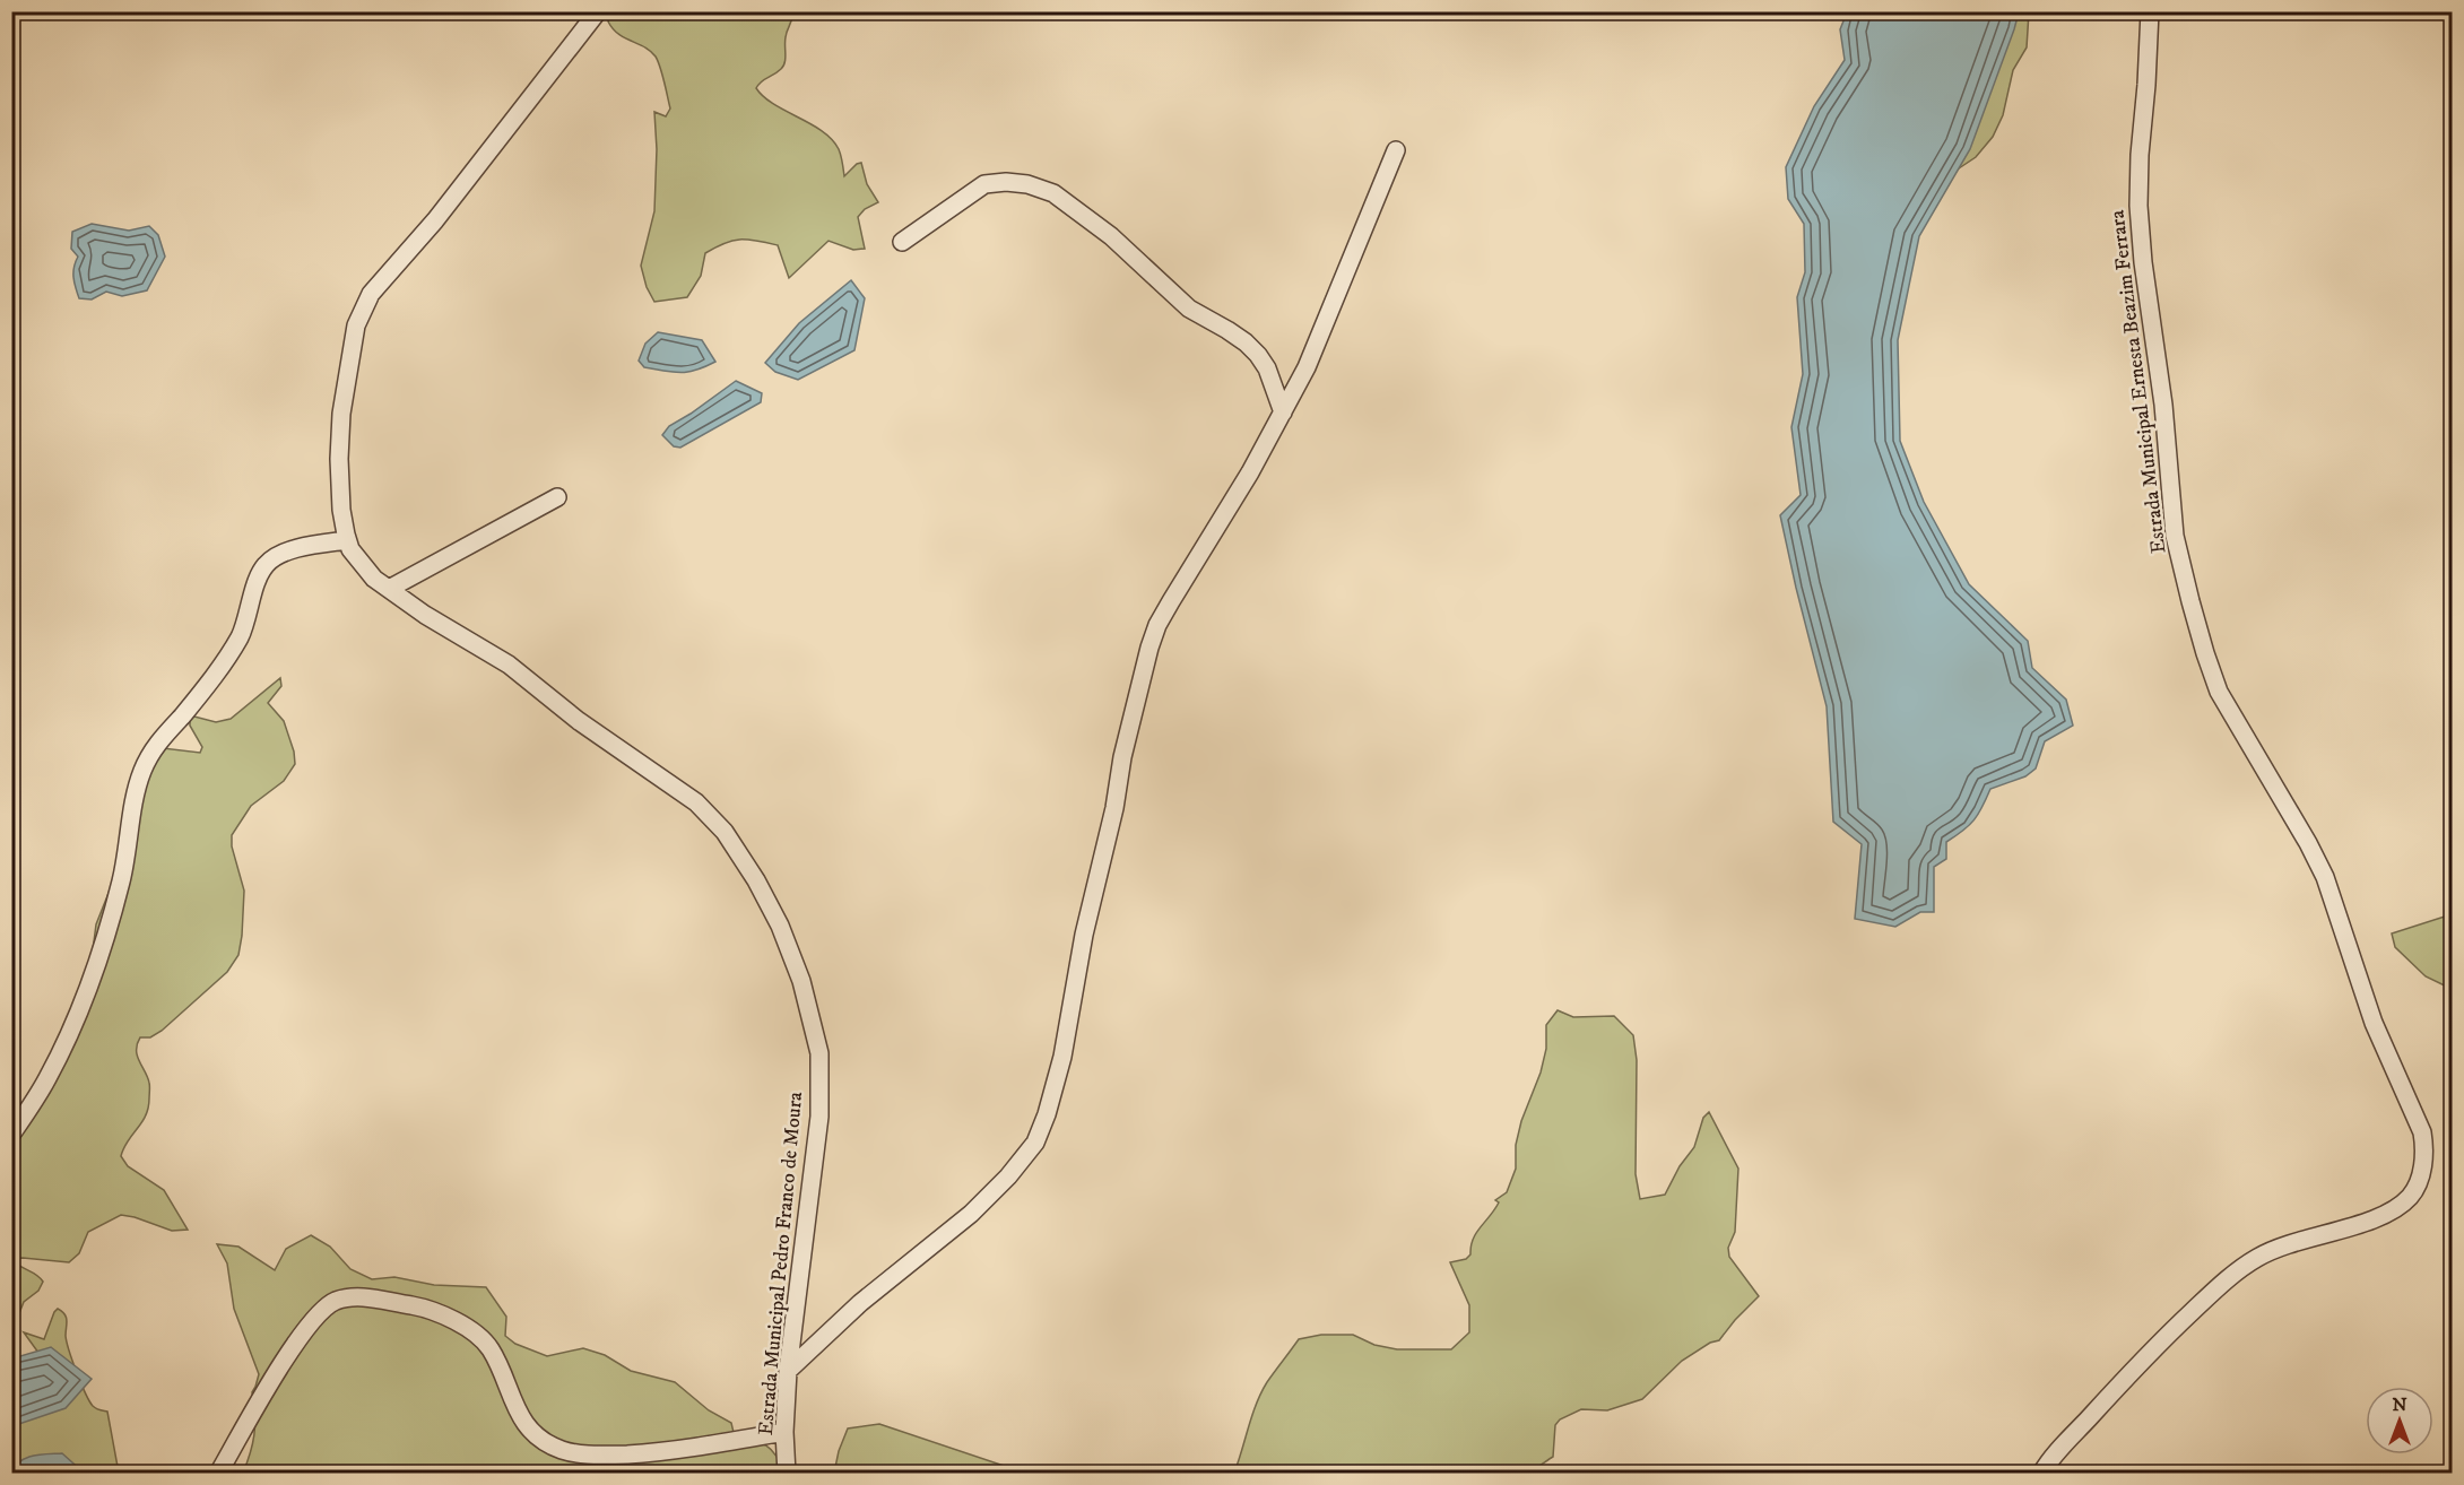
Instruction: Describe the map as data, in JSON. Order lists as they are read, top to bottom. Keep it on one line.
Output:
{"streets":{"street":["Estrada Municipal Ernesta Beazim Ferrara","Estrada Municipal Pedro Franco de Moura"]},"north":"top"}
